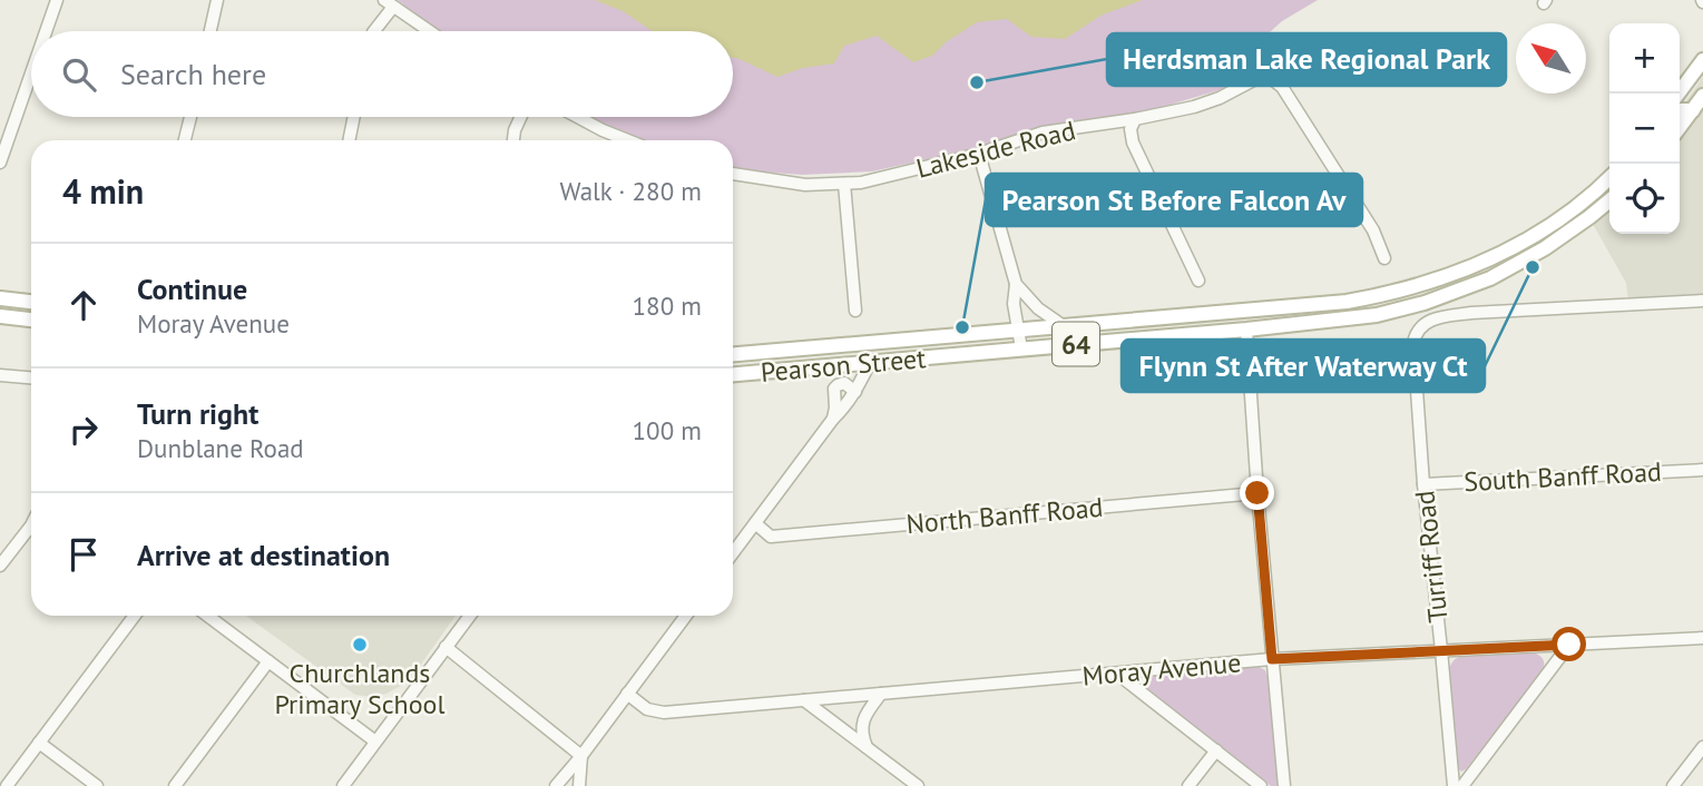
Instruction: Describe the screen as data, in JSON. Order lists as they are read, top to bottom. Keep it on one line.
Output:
{"streets":{"main road":["64","Pearson Street"],"street":["Lakeside Road","South Banff Road","North Banff Road","Turriff Road","Moray Avenue"]},"crossings":[["South Banff Road","Turriff Road"],["Turriff Road","Moray Avenue"]],"places":["Herdsman Lake Regional Park","Flynn St After Waterway Ct","Pearson St Before Falcon Av","Churchlands Primary School"],"north":"top left","page":{"map_buttons":["+","−"],"search":"Search here","heading":["4 min","Walk · 280 m"],"list":[["Continue","Moray Avenue","180 m"],["Turn right","Dunblane Road","100 m"],"Arrive at destination"]}}
